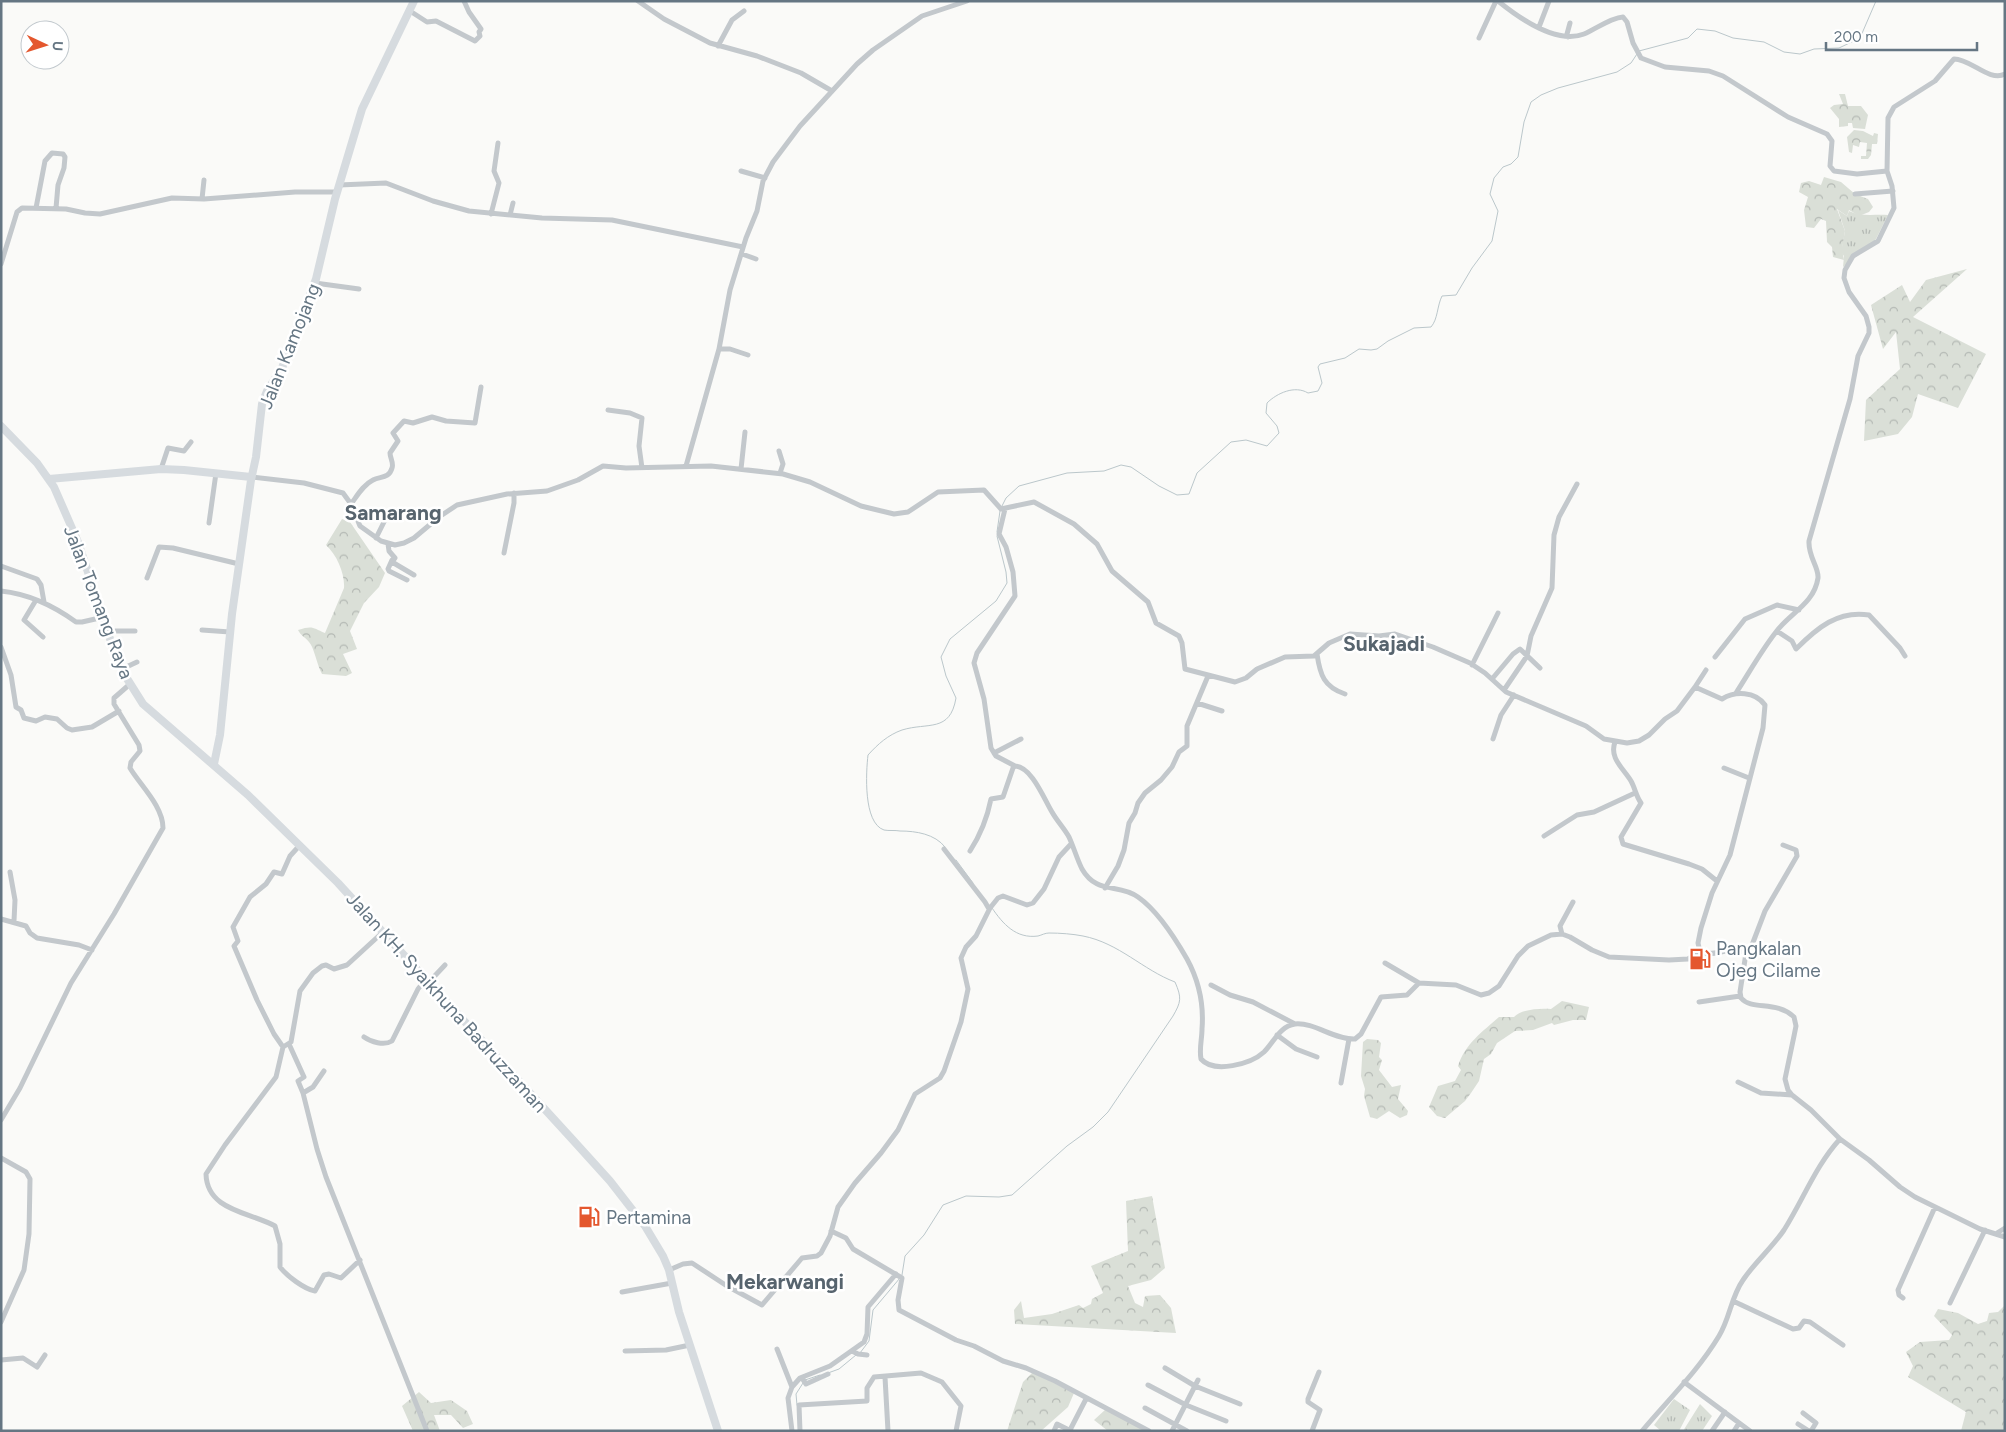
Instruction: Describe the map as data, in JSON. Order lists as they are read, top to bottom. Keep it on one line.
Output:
{"streets":{"main road":["Jalan Kamojang","Jalan Tomang Raya","Jalan KH. Syaikhuna Badruzzaman"]},"crossings":[["Jalan Kamojang","Jalan Tomang Raya"],["Jalan Kamojang","Jalan KH. Syaikhuna Badruzzaman"],["Jalan Tomang Raya","Jalan KH. Syaikhuna Badruzzaman"]],"districts":["Samarang","Sukajadi","Mekarwangi"],"places":{"fuel station":["Pangkalan Ojeg Cilame","Pertamina"]},"scale_bar":"200 m","north":"right"}
